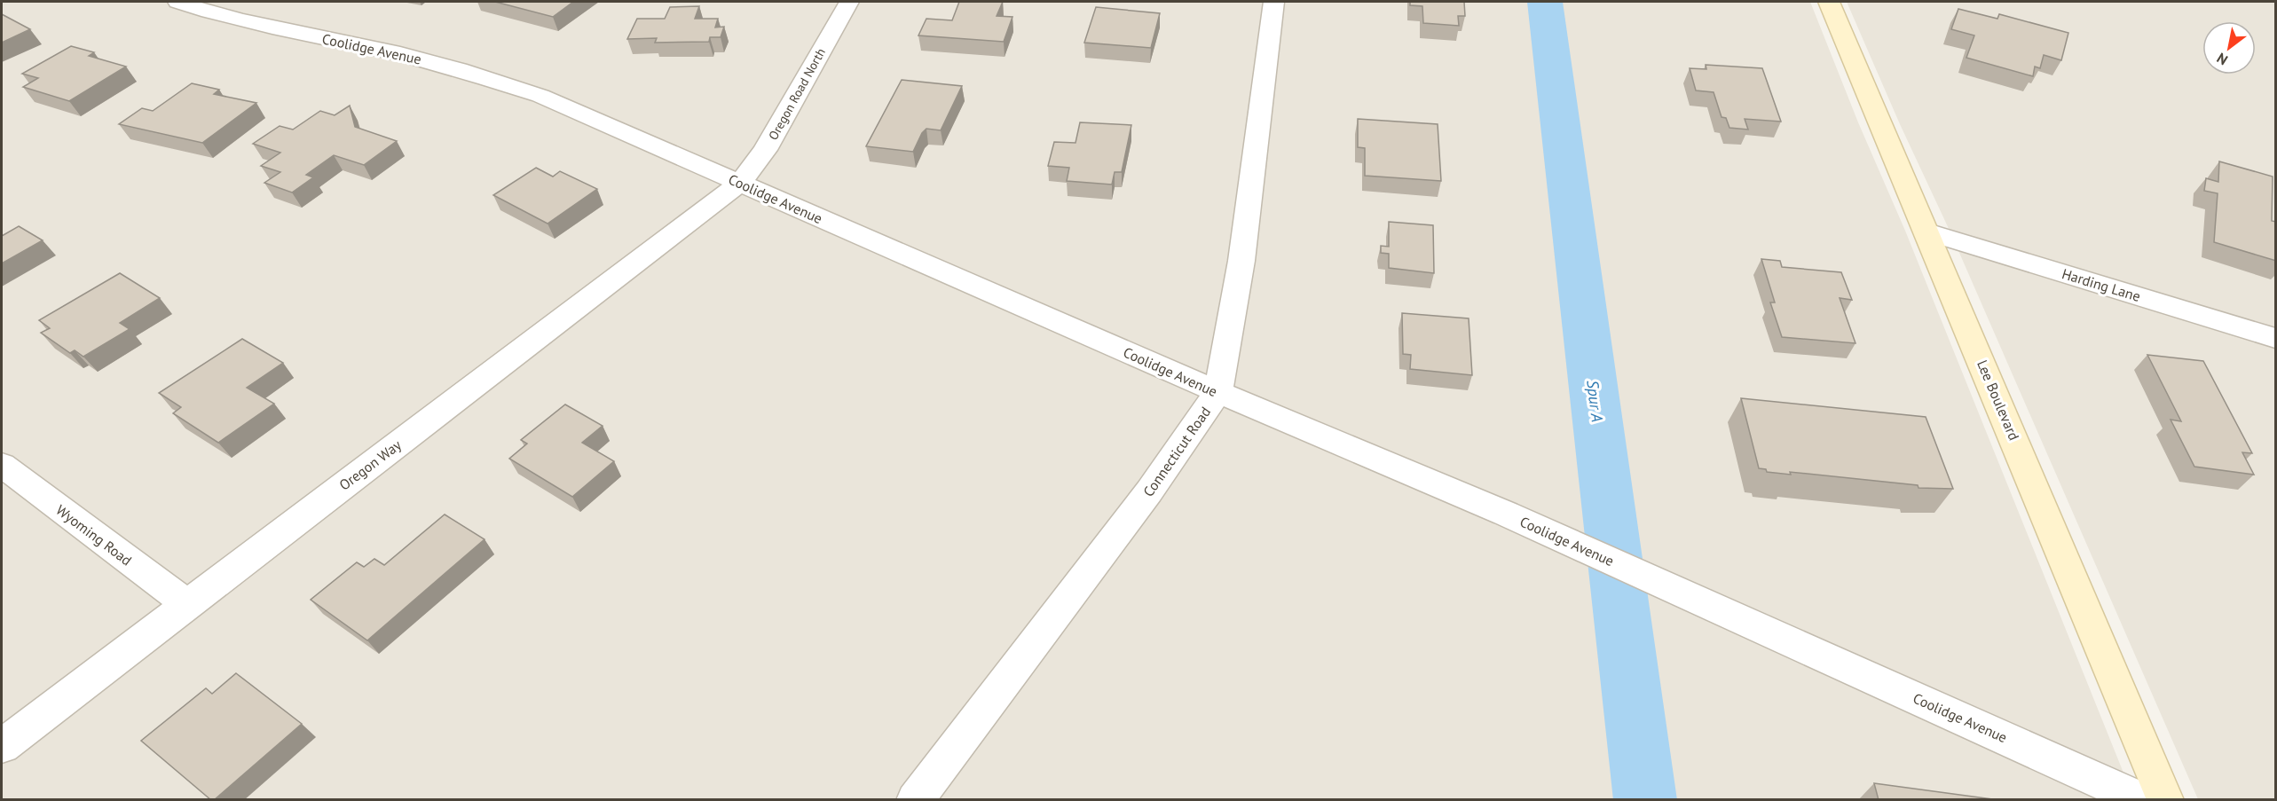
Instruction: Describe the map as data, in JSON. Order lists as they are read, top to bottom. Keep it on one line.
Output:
{"streets":{"main road":["Lee Boulevard"],"street":["Coolidge Avenue","Oregon Road North","Harding Lane","Connecticut Road","Oregon Way","Wyoming Road"]},"crossings":[["Coolidge Avenue","Oregon Road North"],["Coolidge Avenue","Connecticut Road"],["Coolidge Avenue","Oregon Way"],["Oregon Road North","Oregon Way"],["Harding Lane","Lee Boulevard"],["Oregon Way","Wyoming Road"]],"water":["Spur A"],"north":"bottom left"}
